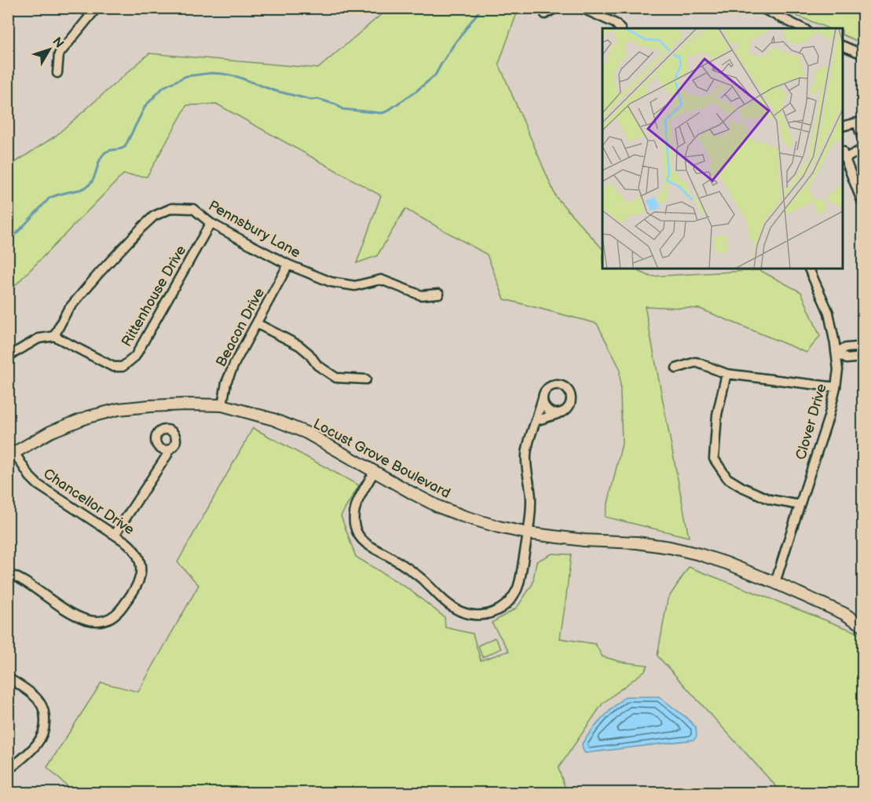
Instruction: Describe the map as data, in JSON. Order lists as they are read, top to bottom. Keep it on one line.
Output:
{"streets":{"street":["Pennsbury Lane","Rittenhouse Drive","Beacon Drive","Clover Drive","Locust Grove Boulevard","Chancellor Drive"]},"crossings":[["Pennsbury Lane","Rittenhouse Drive"],["Pennsbury Lane","Beacon Drive"],["Beacon Drive","Locust Grove Boulevard"],["Clover Drive","Locust Grove Boulevard"],["Locust Grove Boulevard","Chancellor Drive"]],"north":"top right"}
